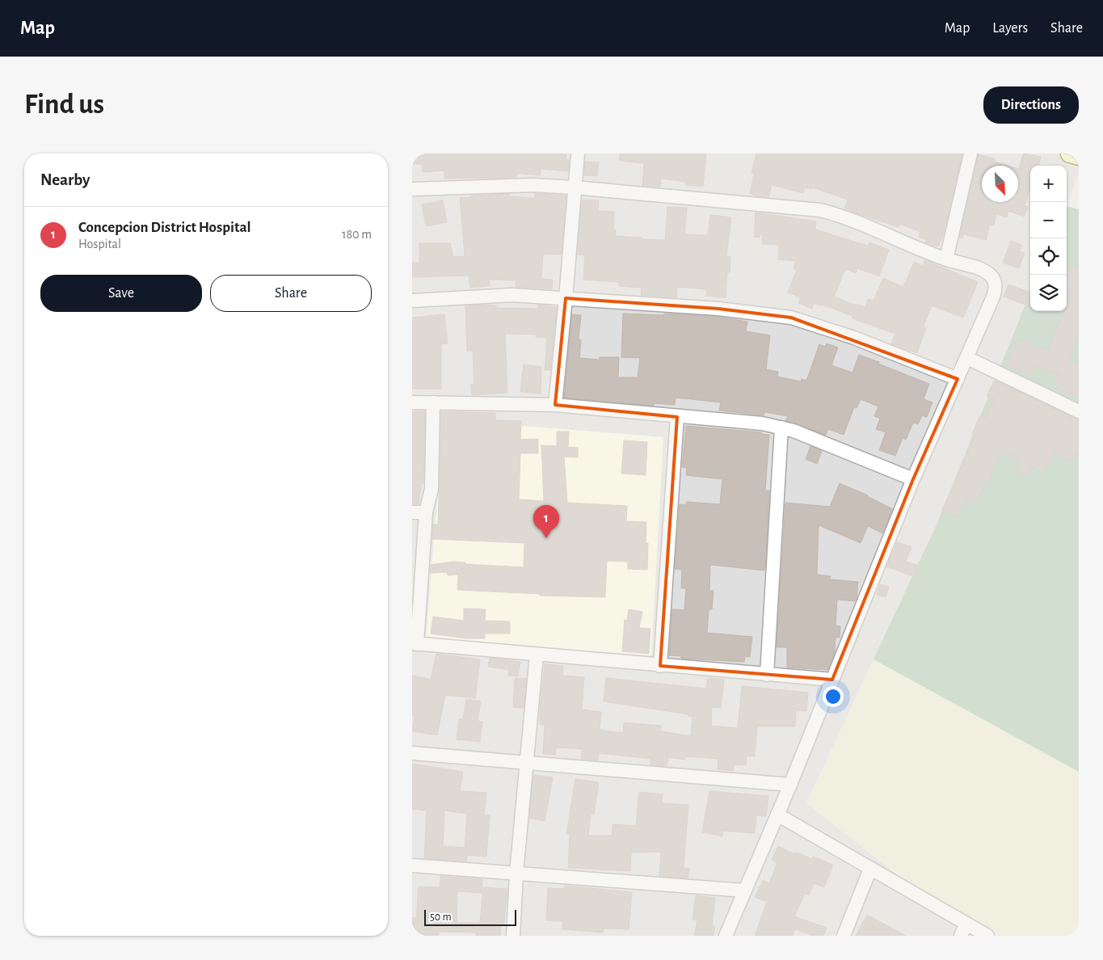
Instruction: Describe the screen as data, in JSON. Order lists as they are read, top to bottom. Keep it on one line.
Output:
{"scale_bar":"50 m","north":"bottom right","page":{"header":"Map","nav":["Map","Layers","Share"],"buttons":["Directions",["Save","Share"]],"title":"Find us","heading":"Nearby","map_buttons":["+","−"],"list":[{"mark":"1","name":"Concepcion District Hospital","note":"Hospital","value":"180 m"}],"pins":"1","scale":"50 m"}}
